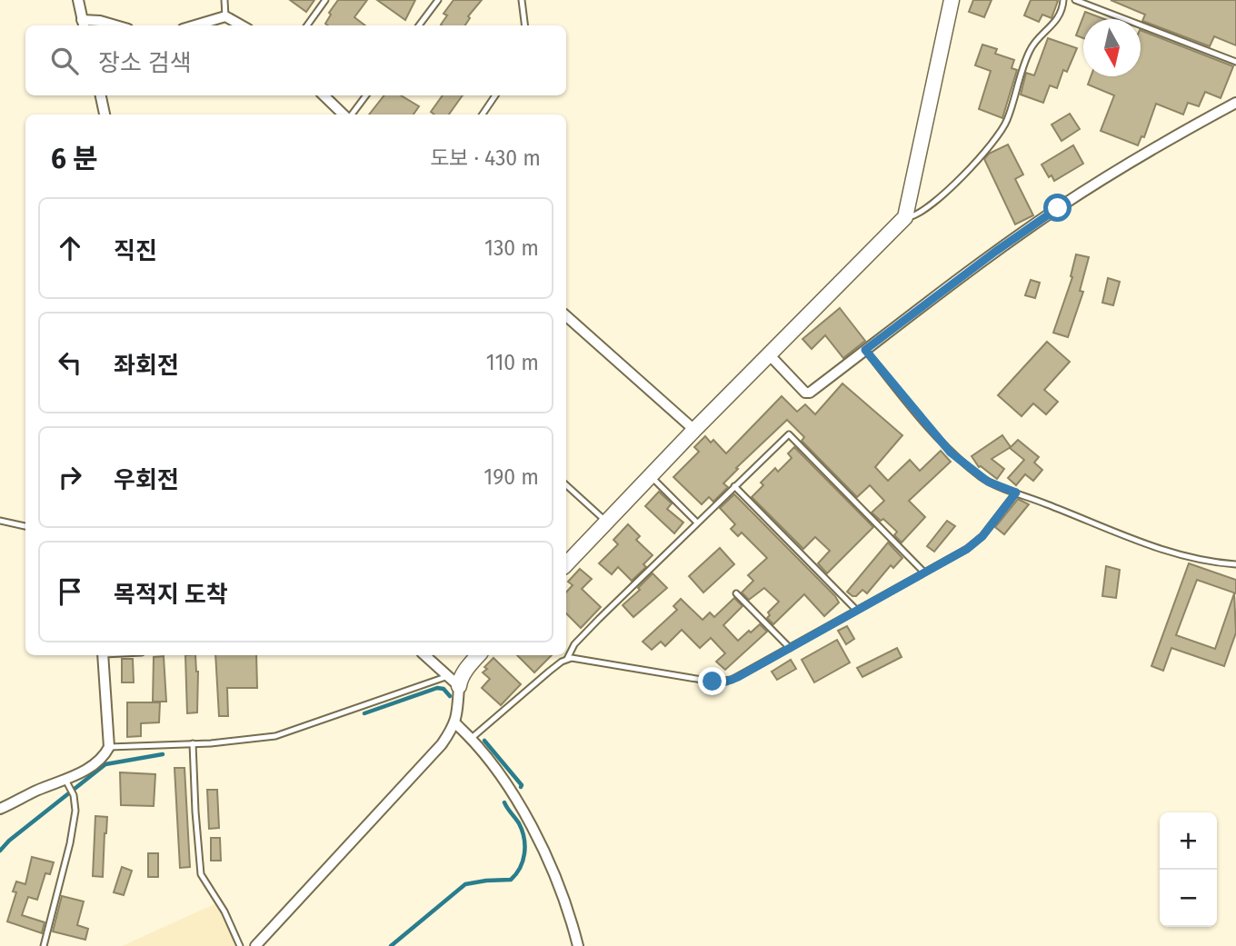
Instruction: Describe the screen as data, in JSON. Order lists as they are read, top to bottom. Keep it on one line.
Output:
{"north":"bottom","page":{"search":"장소 검색","heading":["6 분","도보 · 430 m"],"list":[["직진","130 m"],["좌회전","110 m"],["우회전","190 m"],"목적지 도착"],"map_buttons":["+","−"]}}
